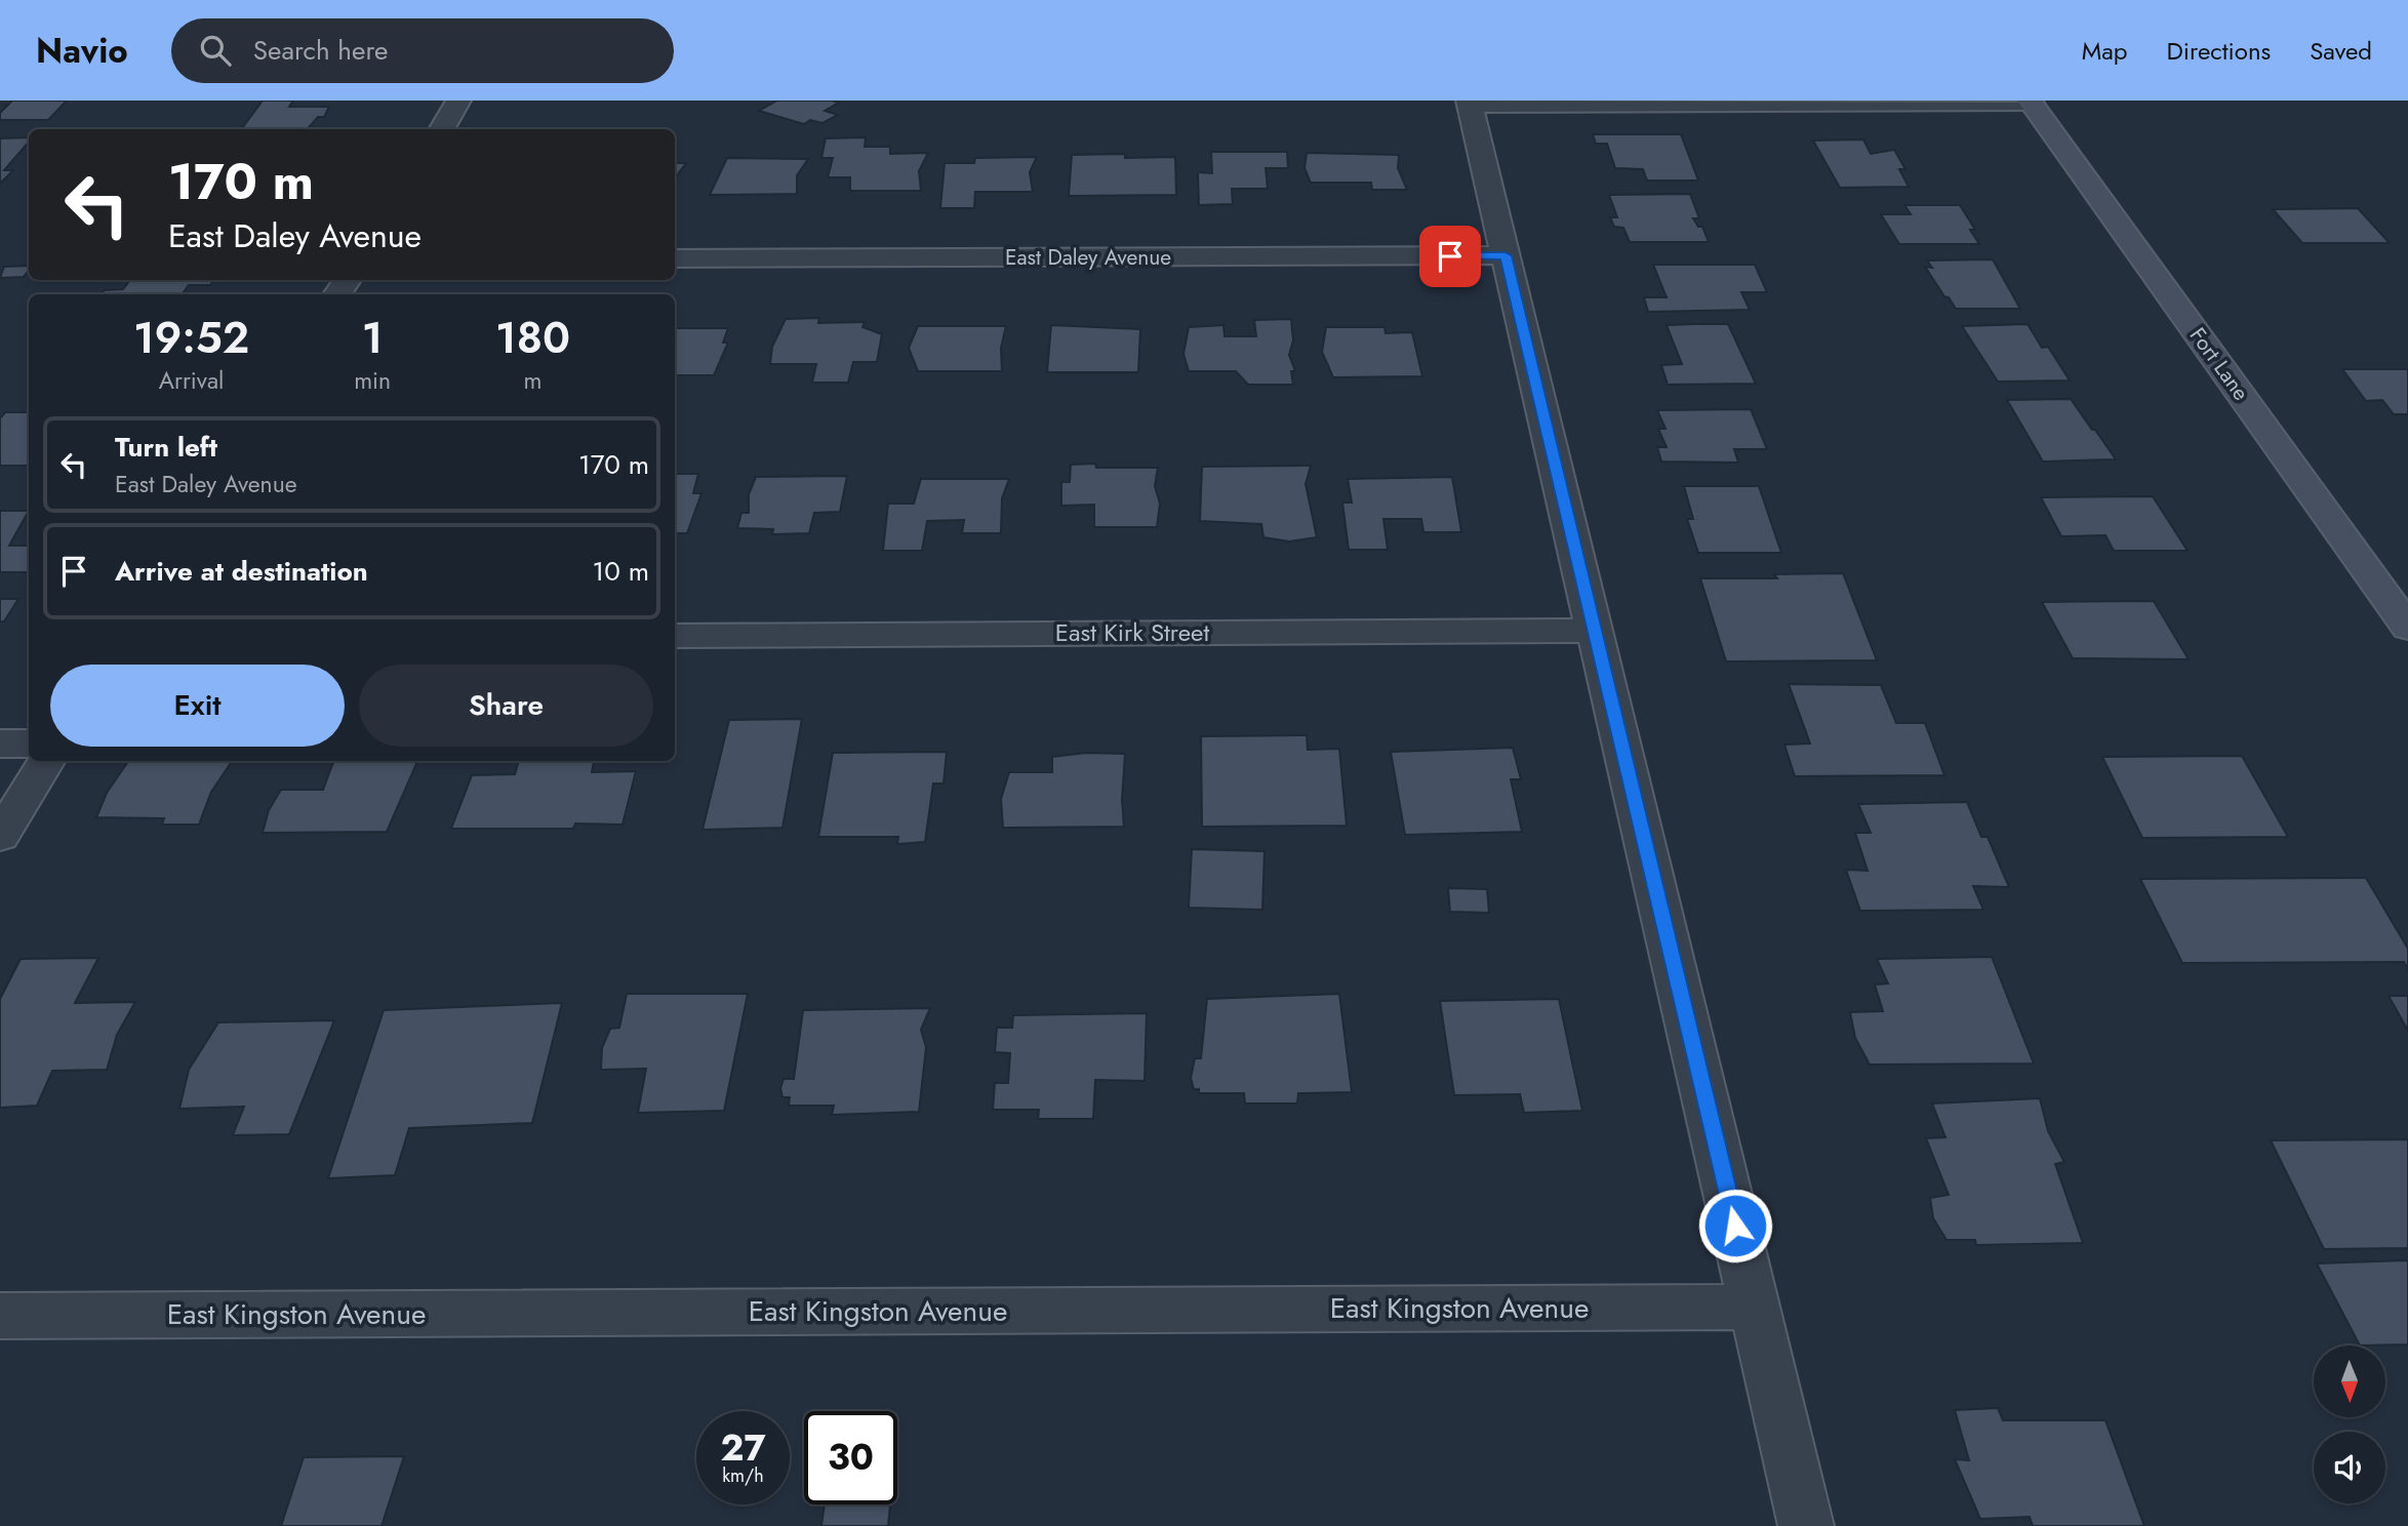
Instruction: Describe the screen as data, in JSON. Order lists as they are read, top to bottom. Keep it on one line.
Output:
{"streets":{"main road":["Fort Lane"],"street":["East Daley Avenue","East Kirk Street","East Kingston Avenue"]},"north":"bottom","page":{"header":"Navio","search":"Search here","nav":["Map","Directions","Saved"],"turn":["170 m","East Daley Avenue"],"eta":["19:52","Arrival","1","min","180","m"],"list":[{"name":"Turn left","note":"East Daley Avenue","value":"170 m"},{"name":"Arrive at destination","value":"10 m"}],"buttons":["Exit","Share"],"speed":"27 km/h","limit":"30"}}
